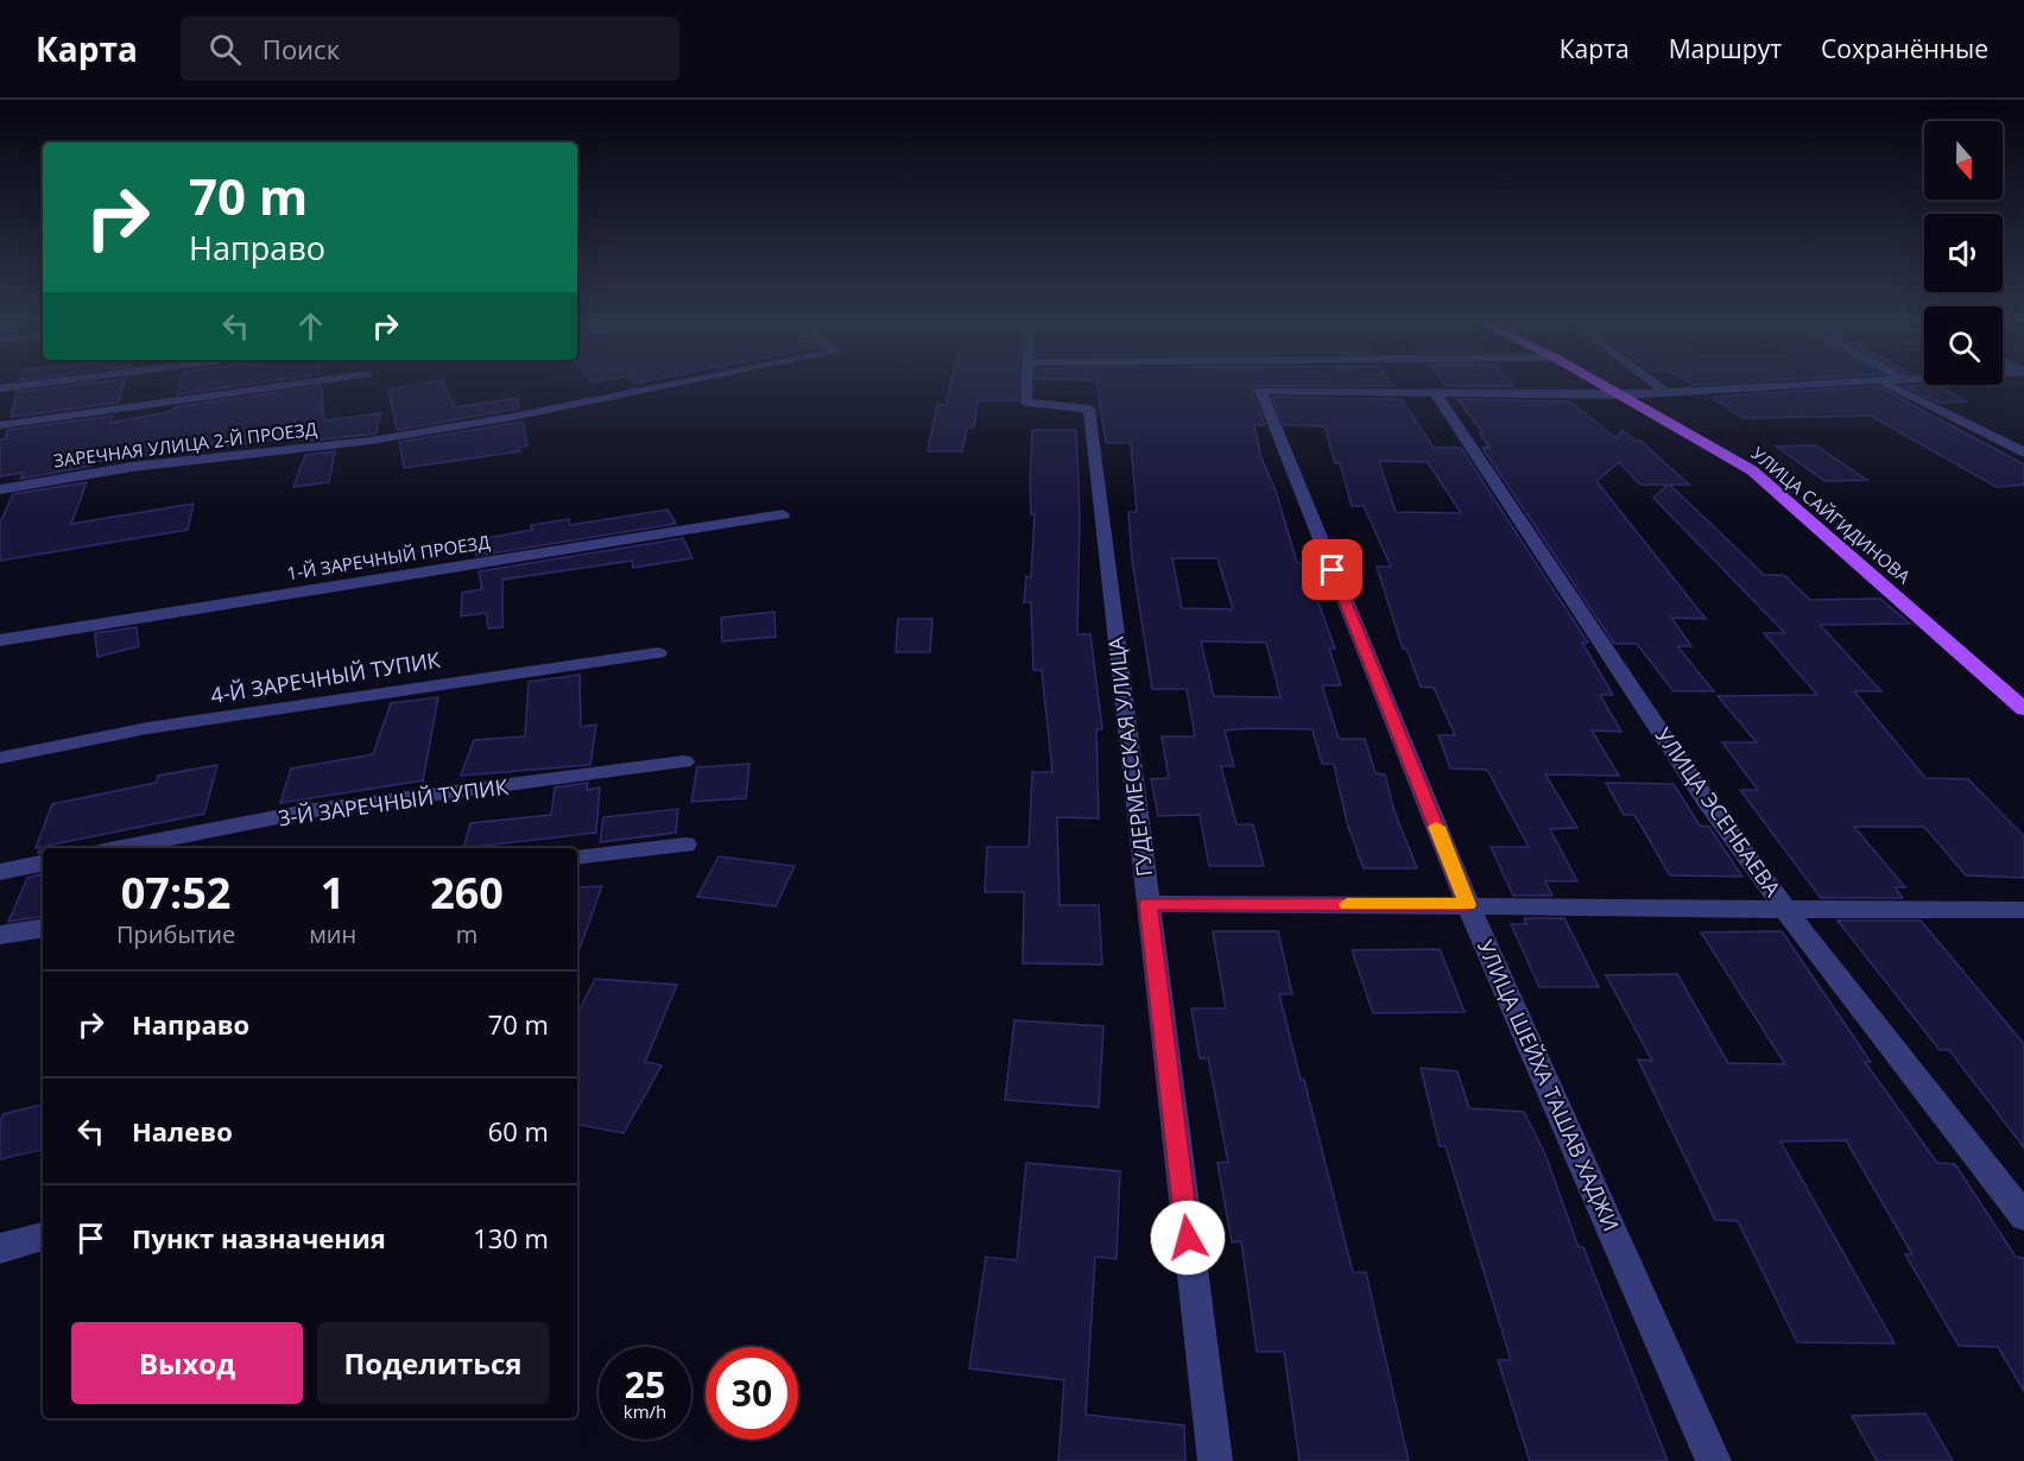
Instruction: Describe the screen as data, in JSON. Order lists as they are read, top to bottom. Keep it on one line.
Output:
{"streets":{"main road":["УЛИЦА САЙГИДИНОВА"],"street":["ЗАРЕЧНАЯ УЛИЦА 2-Й ПРОЕЗД","1-Й ЗАРЕЧНЫЙ ПРОЕЗД","4-Й ЗАРЕЧНЫЙ ТУПИК","ГУДЕРМЕССКАЯ УЛИЦА","3-Й ЗАРЕЧНЫЙ ТУПИК","УЛИЦА ЭСЕНБАЕВА","УЛИЦА ШЕЙХА ТАШАВ ХАДЖИ"]},"crossings":[["УЛИЦА ЭСЕНБАЕВА","УЛИЦА ШЕЙХА ТАШАВ ХАДЖИ"]],"north":"bottom","page":{"header":"Карта","search":"Поиск","nav":["Карта","Маршрут","Сохранённые"],"turn":["70 m","Направо"],"eta":["07:52","Прибытие","1","мин","260","m"],"list":[{"name":"Направо","value":"70 m"},{"name":"Налево","value":"60 m"},{"name":"Пункт назначения","value":"130 m"}],"buttons":["Выход","Поделиться"],"speed":"25 km/h","limit":"30"}}
